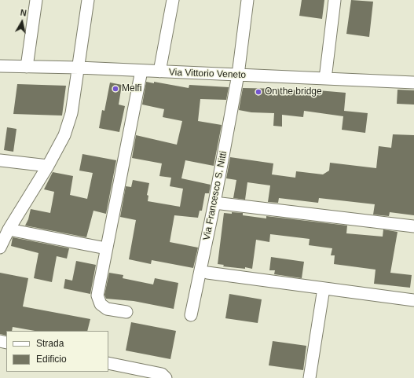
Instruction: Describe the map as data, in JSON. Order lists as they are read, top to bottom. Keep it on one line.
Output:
{"streets":{"street":["Via Vittorio Veneto","Via Francesco S. Nitti"]},"crossings":[["Via Vittorio Veneto","Via Francesco S. Nitti"]],"places":["Melfi","On the bridge"],"legend":["Strada","Edificio"],"north":"top"}
